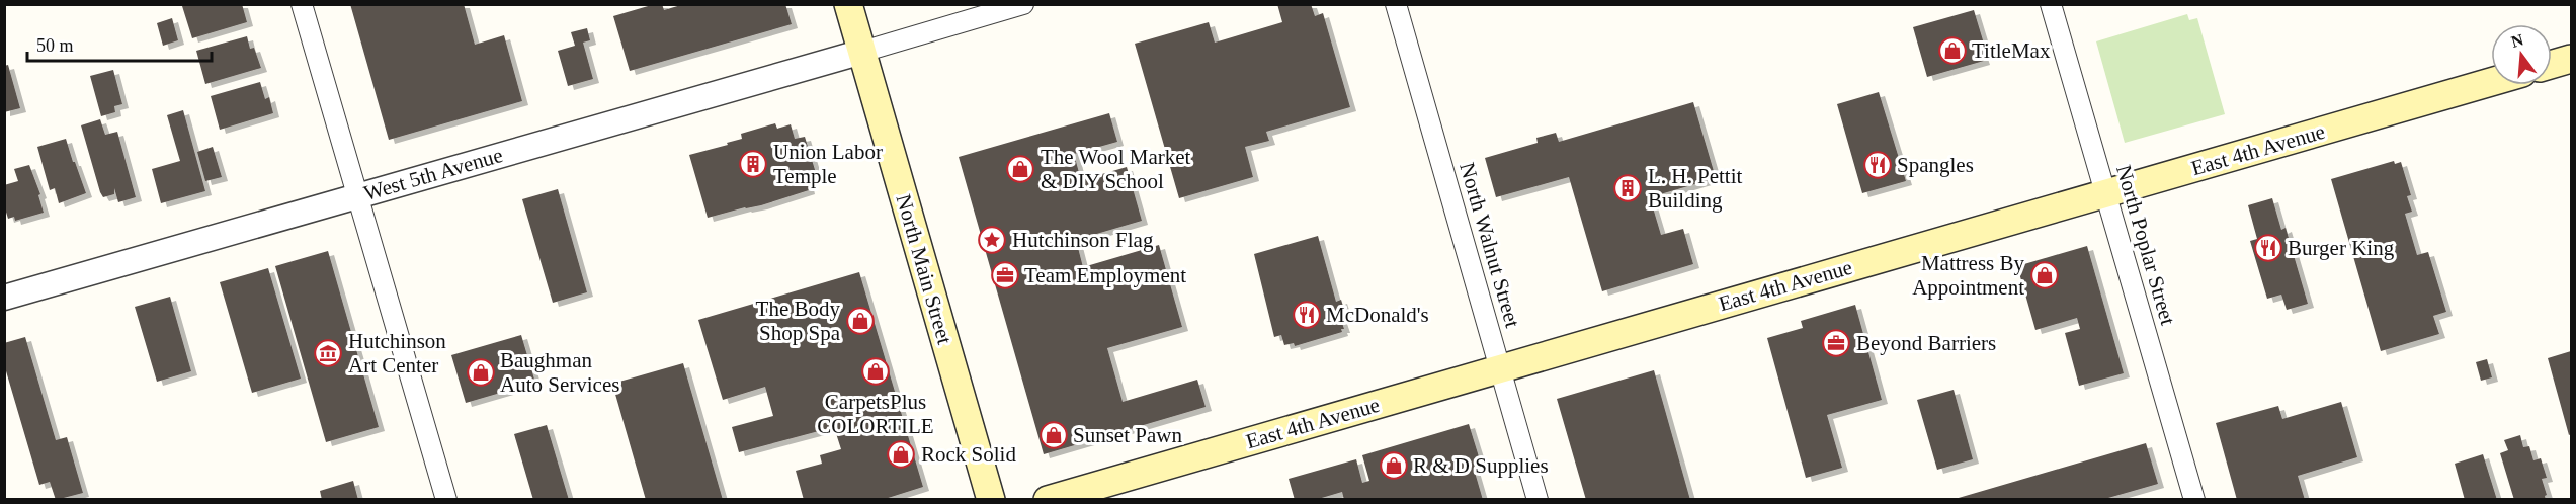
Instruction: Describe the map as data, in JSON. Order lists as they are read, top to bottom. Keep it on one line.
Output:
{"streets":{"main road":["East 4th Avenue","North Main Street"],"street":["West 5th Avenue","North Walnut Street","North Poplar Street"]},"crossings":[["East 4th Avenue","North Walnut Street"],["East 4th Avenue","North Poplar Street"],["West 5th Avenue","North Main Street"]],"places":{"shop":["TitleMax","The Wool Market & DIY School","Mattress By Appointment","The Body Shop Spa","CarpetsPlus COLORTILE","Baughman Auto Services","Sunset Pawn","Rock Solid","R & D Supplies"],"building":["Union Labor Temple","L. H. Pettit Building"],"restaurant":["Spangles","Burger King","McDonald's"],"place":["Hutchinson Flag"],"office":["Team Employment","Beyond Barriers"],"museum":["Hutchinson Art Center"]},"scale_bar":"50 m","north":"top"}
